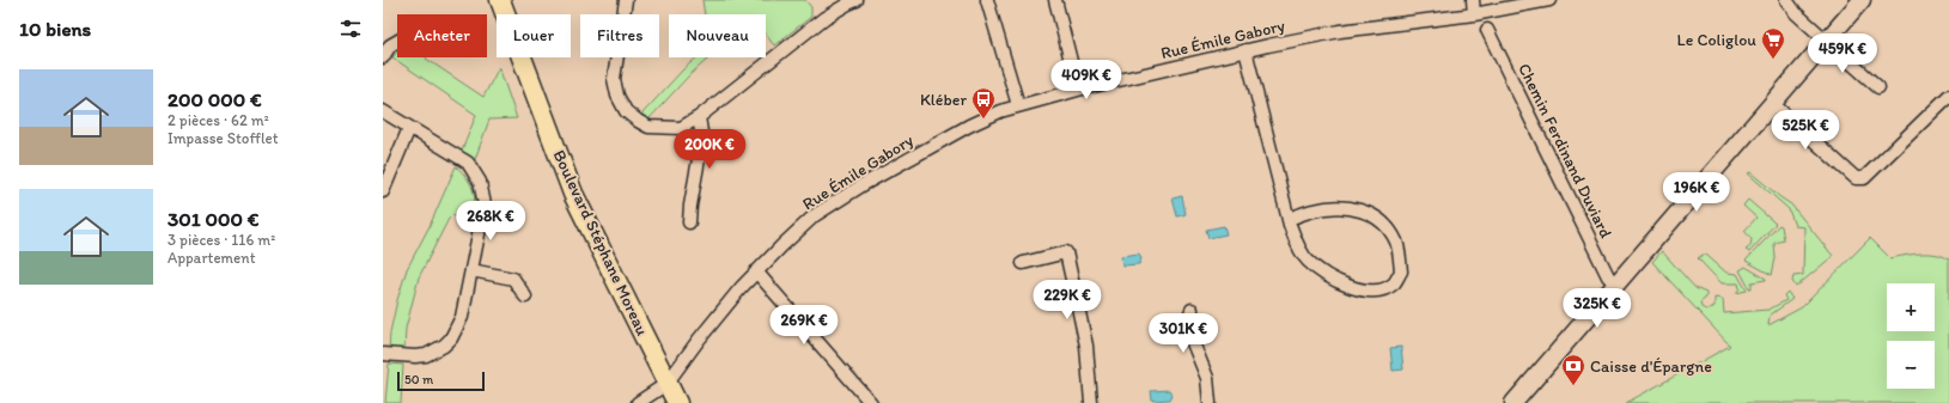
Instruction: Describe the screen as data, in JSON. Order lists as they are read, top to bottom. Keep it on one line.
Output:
{"streets":{"main road":["Boulevard Stéphane Moreau"],"street":["Rue Émile Gabory","Chemin Ferdinand Duviard"]},"crossings":[["Rue Émile Gabory","Boulevard Stéphane Moreau"]],"places":{"supermarket":["Le Coliglou"],"bus stop":["Kléber"],"bank":["Caisse d'Épargne"]},"scale_bar":"50 m","page":{"heading":"10 biens","chip":["Acheter","Louer","Filtres","Nouveau"],"price":["459K €","409K €","525K €","200K €","196K €","268K €","229K €","325K €","269K €","301K €"],"list":[{"name":"200 000 €","note":"2 pièces · 62 m² · Impasse Stofflet"},{"name":"301 000 €","note":"3 pièces · 116 m² · Appartement"}],"map_buttons":["+","−"],"scale":"50 m"}}
